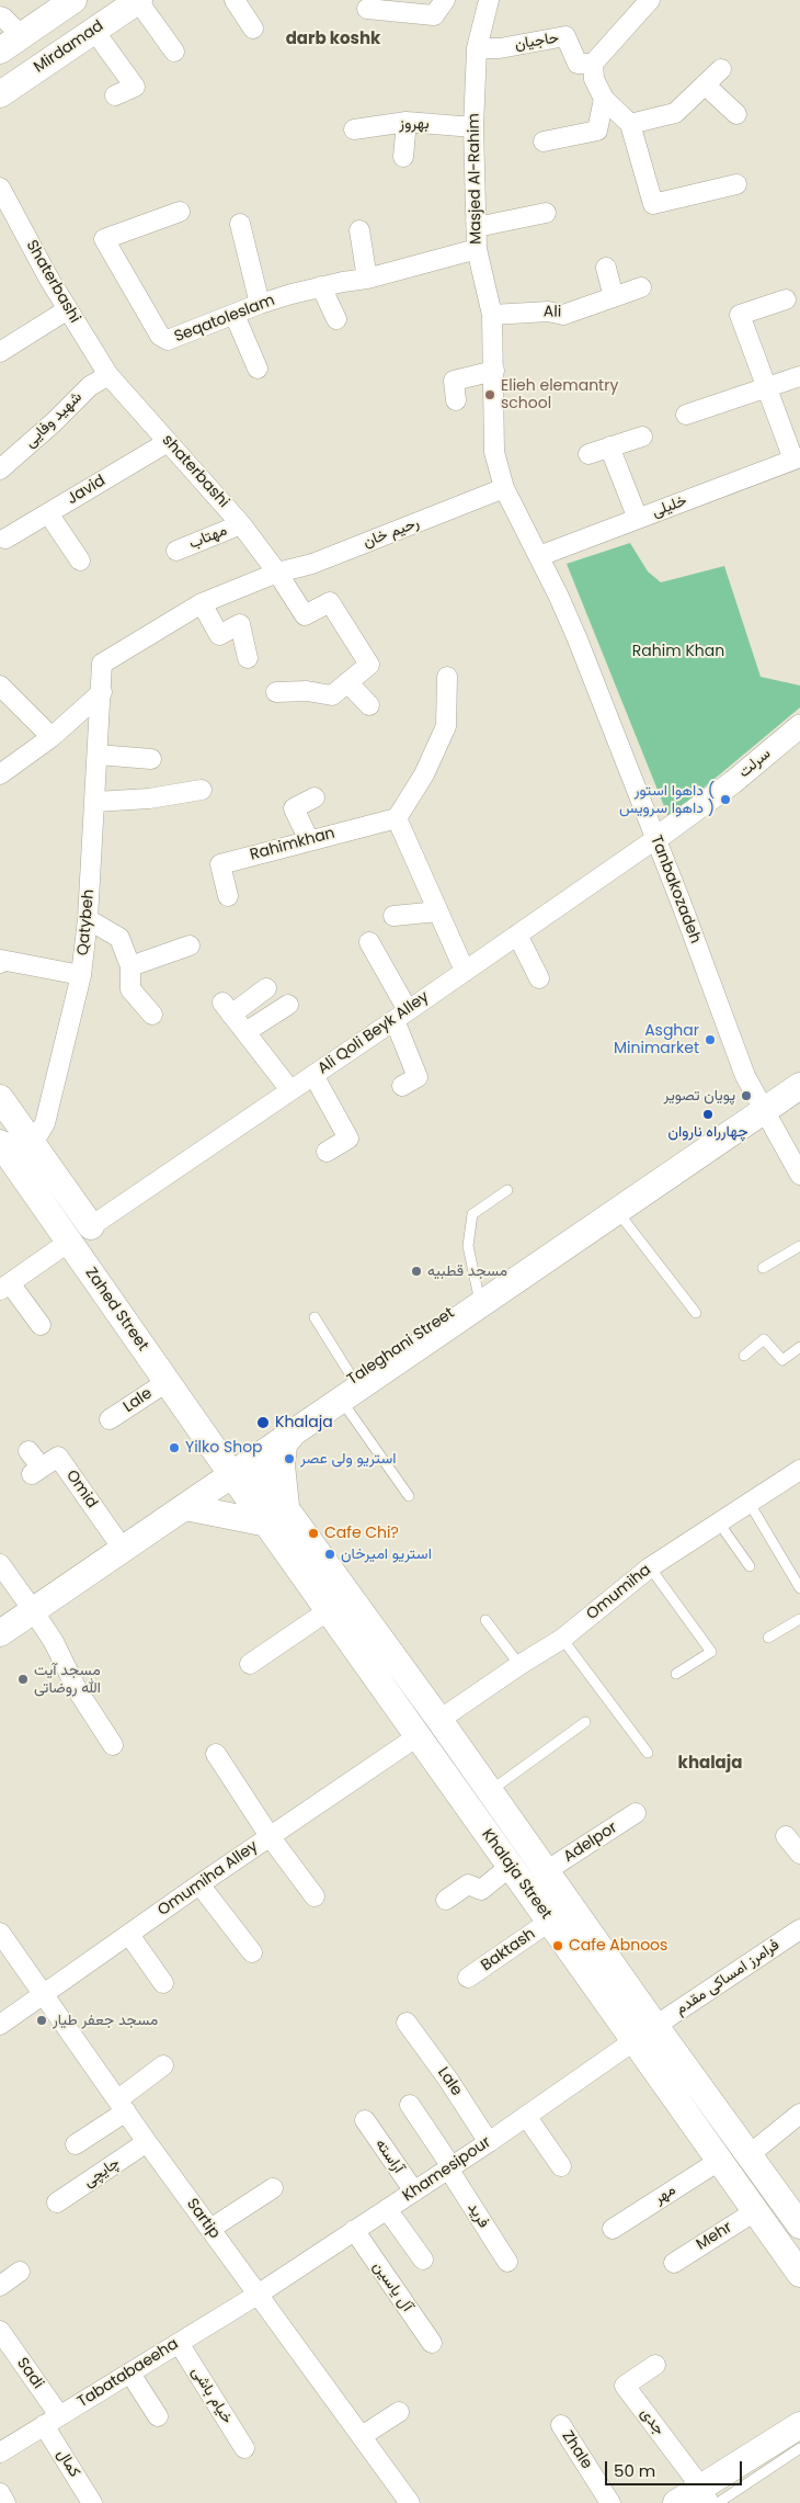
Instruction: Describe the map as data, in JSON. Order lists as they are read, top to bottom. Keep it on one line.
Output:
{"streets":{"main road":["Mirdamad","Zahed Street","Taleghani Street","Khalaja Street"],"street":["حاجیان","بهروز","Masjed Al-Rahim","Shaterbashi","Ali","Seqatoleslam","شهید وفایی","shaterbashi","Javid","خلیلی","رحیم خان","مهتاب","سرلت","Rahimkhan","Tanbakozadeh","Qatybeh","Ali Qoli Beyk Alley","Lale","Omid","Omumiha","Adelpor","Omumiha Alley","Baktash","فرامرز امساکی مقدم","آراسته","Khamesipour","چایچی","مهر","فرید","Sartip","Mehr","آل یاسین","Sadi","Tabatabaeeha","خیام باشی","جدی","Zhale","کمال"]},"crossings":[["حاجیان","Masjed Al-Rahim"],["بهروز","Masjed Al-Rahim"],["Masjed Al-Rahim","Ali"],["Masjed Al-Rahim","Seqatoleslam"],["Masjed Al-Rahim","رحیم خان"],["Masjed Al-Rahim","Tanbakozadeh"],["Shaterbashi","شهید وفایی"],["Shaterbashi","shaterbashi"],["شهید وفایی","shaterbashi"],["shaterbashi","Javid"],["shaterbashi","رحیم خان"],["shaterbashi","مهتاب"],["shaterbashi","Qatybeh"],["خلیلی","Tanbakozadeh"],["رحیم خان","Tanbakozadeh"],["رحیم خان","Qatybeh"],["سرلت","Tanbakozadeh"],["سرلت","Ali Qoli Beyk Alley"],["Tanbakozadeh","Ali Qoli Beyk Alley"],["Tanbakozadeh","Taleghani Street"],["Zahed Street","Taleghani Street"],["Zahed Street","Lale"],["Zahed Street","Khalaja Street"],["Taleghani Street","Omid"],["Taleghani Street","Khalaja Street"],["Lale","Khamesipour"],["Omumiha","Khalaja Street"],["Adelpor","Khalaja Street"],["Khalaja Street","Omumiha Alley"],["Khalaja Street","Baktash"],["Khalaja Street","فرامرز امساکی مقدم"],["Khalaja Street","Khamesipour"],["Khalaja Street","مهر"],["Khalaja Street","Mehr"],["Omumiha Alley","Sartip"],["آراسته","Khamesipour"],["Khamesipour","فرید"],["Khamesipour","Sartip"],["Khamesipour","آل یاسین"],["Khamesipour","Tabatabaeeha"],["چایچی","Sartip"],["Sartip","Tabatabaeeha"],["Sadi","Tabatabaeeha"],["Sadi","کمال"],["Tabatabaeeha","خیام باشی"],["Tabatabaeeha","کمال"]],"districts":["darb koshk","khalaja"],"parks":["Rahim Khan"],"places":["Elieh elemantry school","داهوا استور ( داهوا سرویس )","Asghar Minimarket","پویان تصویر","چهارراه ناروان","مسجد قطبیه","Khalaja","Yilko Shop","استریو ولی عصر","Cafe Chi?","استریو امیرخان","مسجد آیت الله روضاتی","Cafe Abnoos","مسجد جعفر طیار"],"scale_bar":"50 m"}
